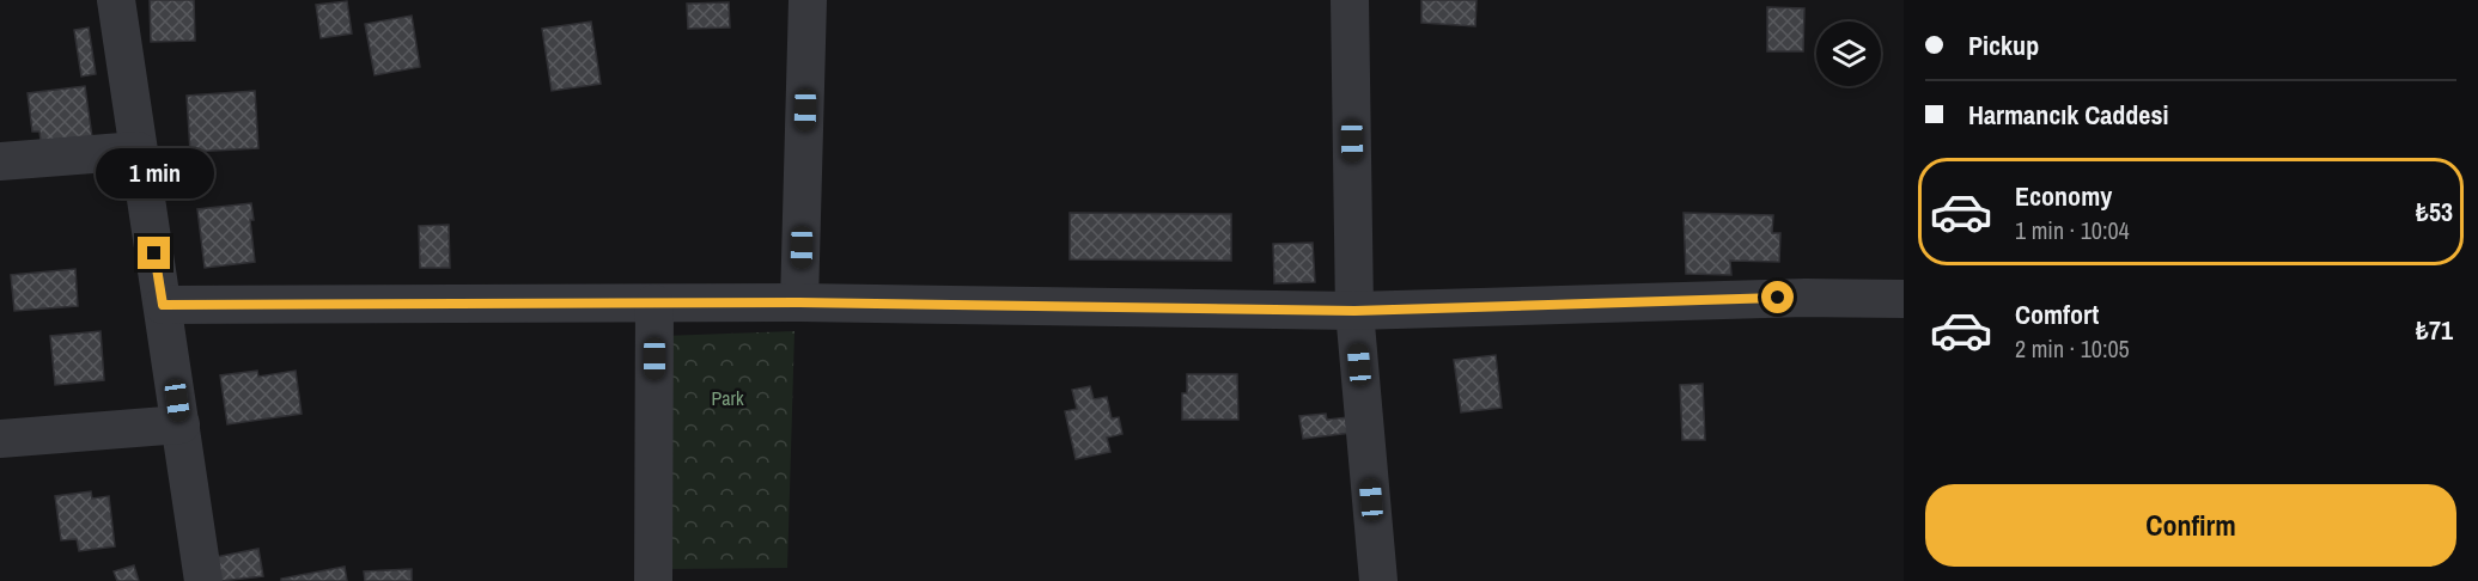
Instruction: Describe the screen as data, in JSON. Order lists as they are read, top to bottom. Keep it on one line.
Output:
{"parks":["Park"],"page":{"banner":["Pickup","Harmancık Caddesi"],"bubble":"1 min","list":[{"name":"Economy","note":"1 min · 10:04","value":"₺53"},{"name":"Comfort","note":"2 min · 10:05","value":"₺71"}],"buttons":"Confirm"}}
